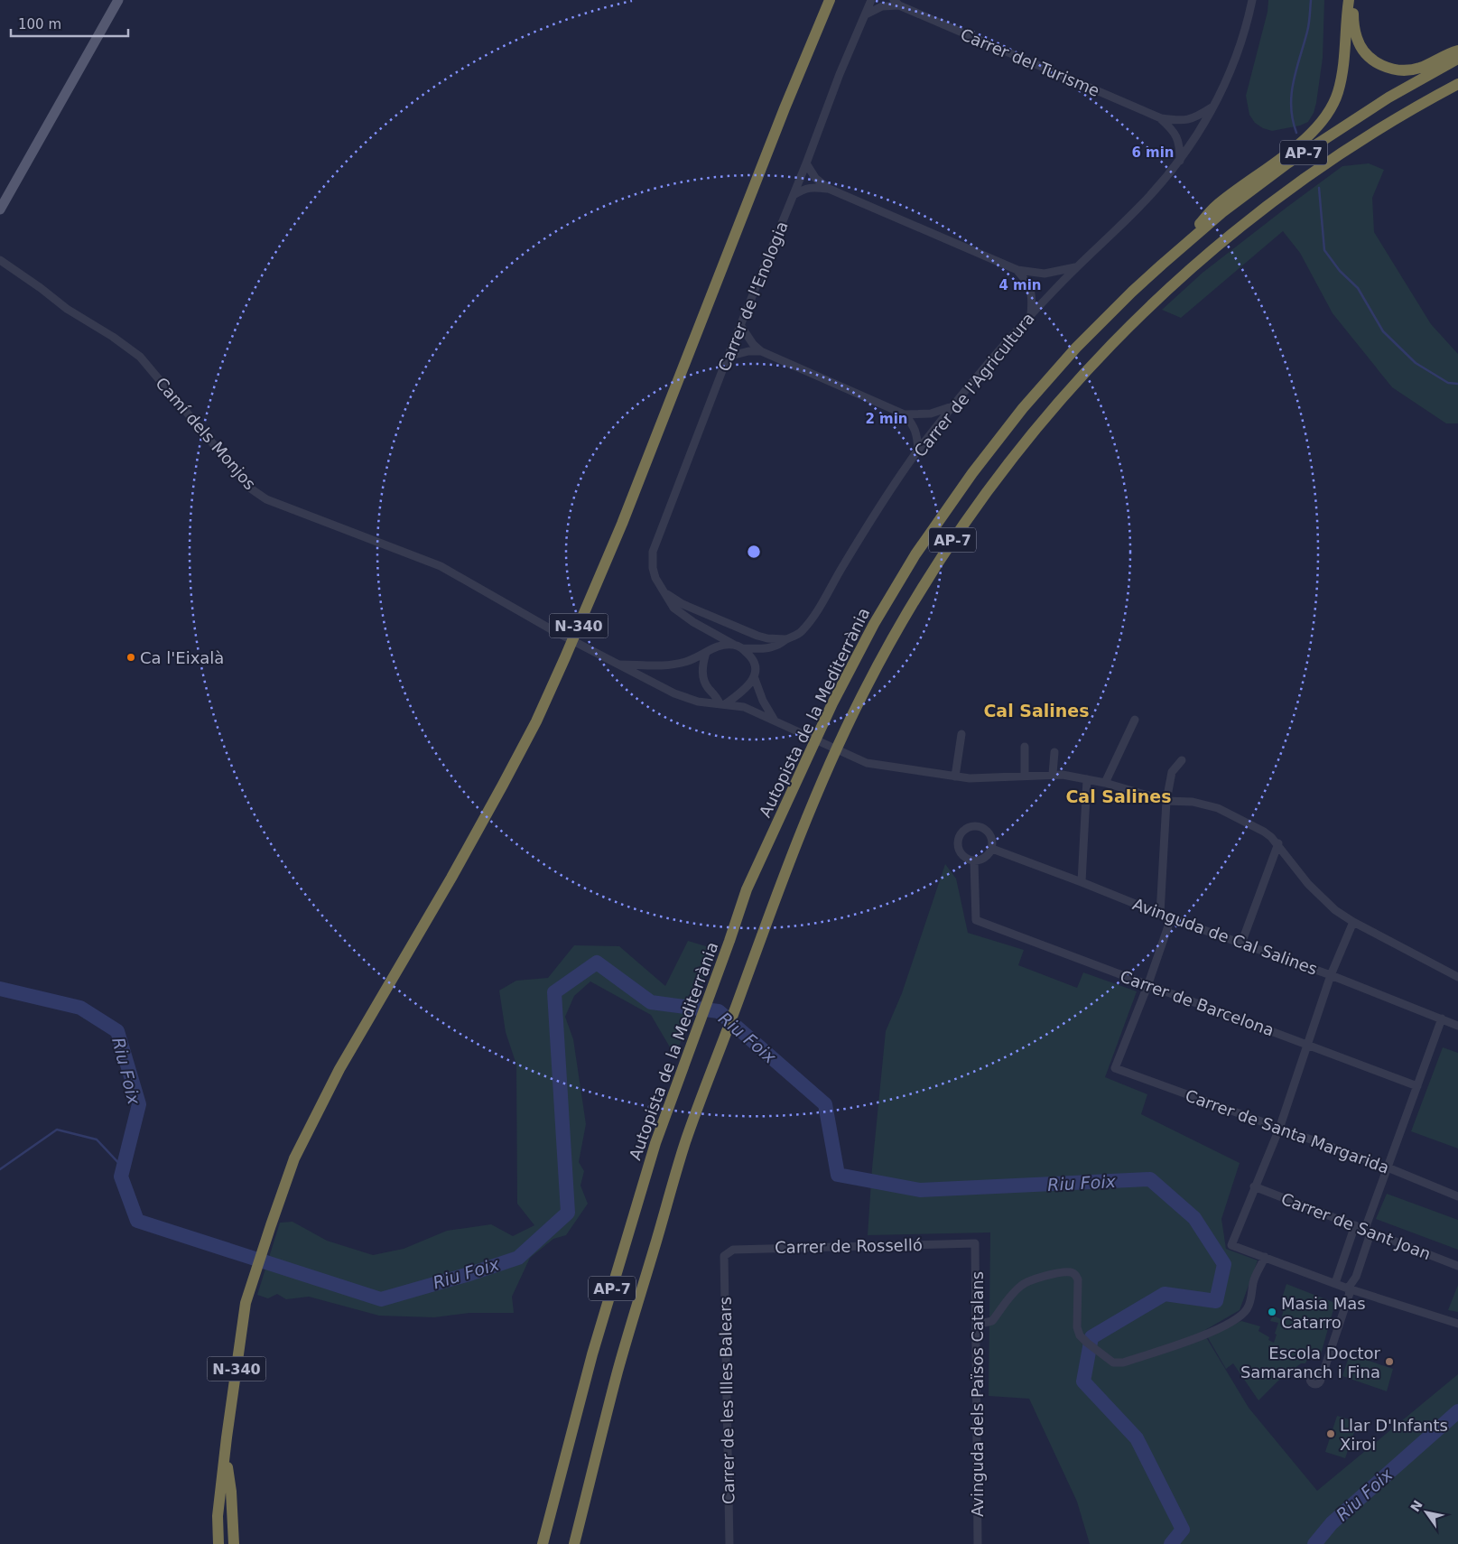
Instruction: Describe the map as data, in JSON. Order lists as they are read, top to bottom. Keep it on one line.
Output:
{"streets":{"highway":["AP-7","N-340","Autopista de la Mediterrània"],"street":["Carrer del Turisme","Carrer de l'Enologia","Carrer de l'Agricultura","Camí dels Monjos","Avinguda de Cal Salines","Carrer de Barcelona","Carrer de Santa Margarida","Carrer de Sant Joan","Carrer de Rosselló","Avinguda dels Països Catalans","Carrer de les Illes Balears"]},"crossings":[["Carrer del Turisme","Carrer de l'Enologia"],["Carrer del Turisme","Carrer de l'Agricultura"],["Carrer de l'Enologia","Carrer de l'Agricultura"],["Carrer de l'Enologia","Camí dels Monjos"],["Carrer de l'Agricultura","Camí dels Monjos"],["Avinguda de Cal Salines","Carrer de Barcelona"],["Carrer de Barcelona","Carrer de Santa Margarida"],["Carrer de Rosselló","Avinguda dels Països Catalans"],["Carrer de Rosselló","Carrer de les Illes Balears"]],"districts":["Cal Salines","Cal Salines"],"water":["Riu Foix"],"places":["Ca l'Eixalà","Masia Mas Catarro","Escola Doctor Samaranch i Fina","Llar D'Infants Xiroi"],"scale_bar":"100 m","north":"top left","rings":["6 min","4 min","2 min"]}
